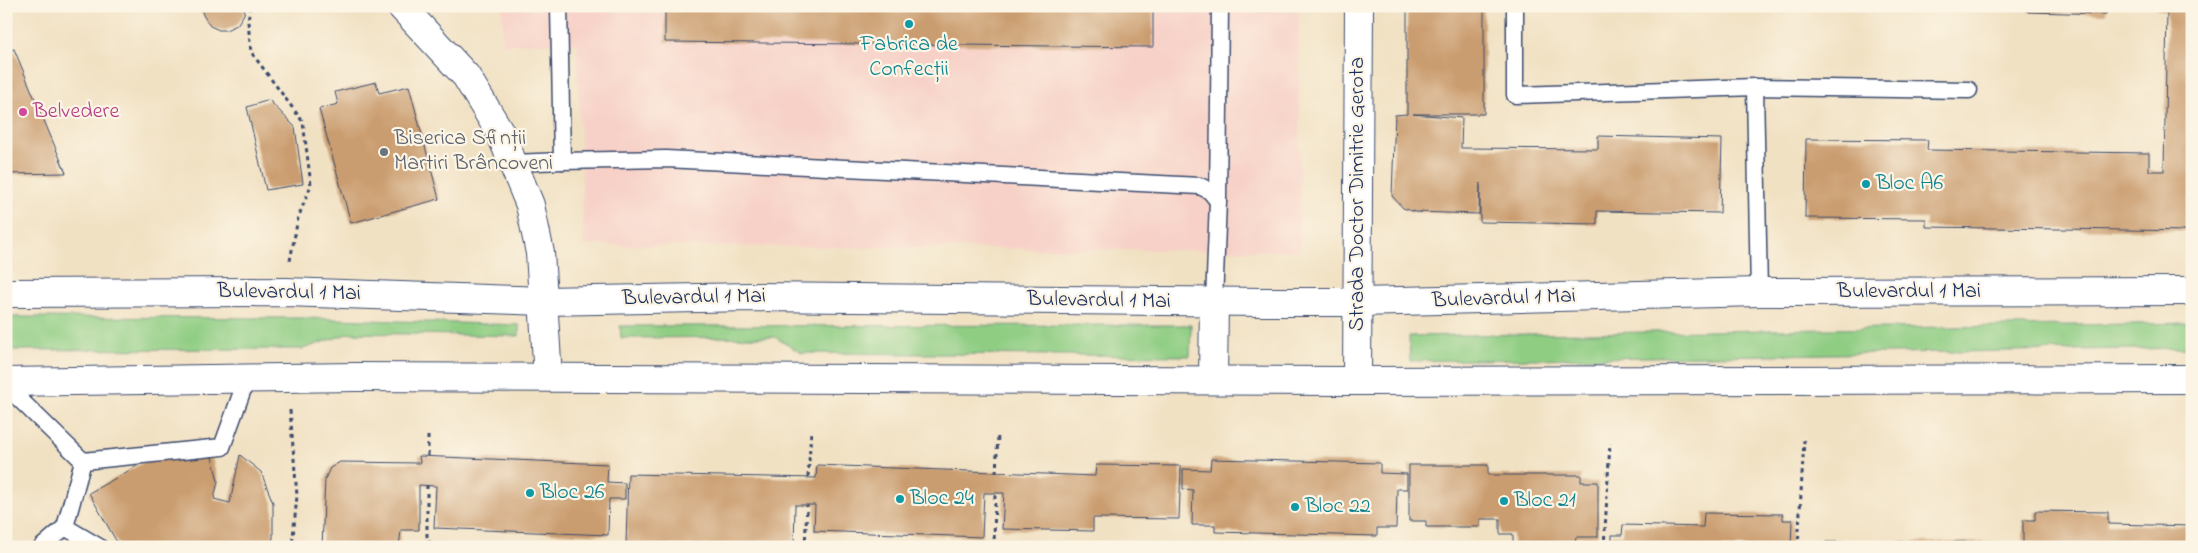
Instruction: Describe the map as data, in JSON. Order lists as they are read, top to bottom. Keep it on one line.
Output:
{"streets":{"main road":["Strada Doctor Dimitrie Gerota","Bulevardul 1 Mai"]},"crossings":[["Strada Doctor Dimitrie Gerota","Bulevardul 1 Mai"]],"places":["Fabrica de Confecții","Belvedere","Biserica Sfinții Martiri Brâncoveni","Bloc A6","Bloc 26","Bloc 24","Bloc 21","Bloc 22"]}
